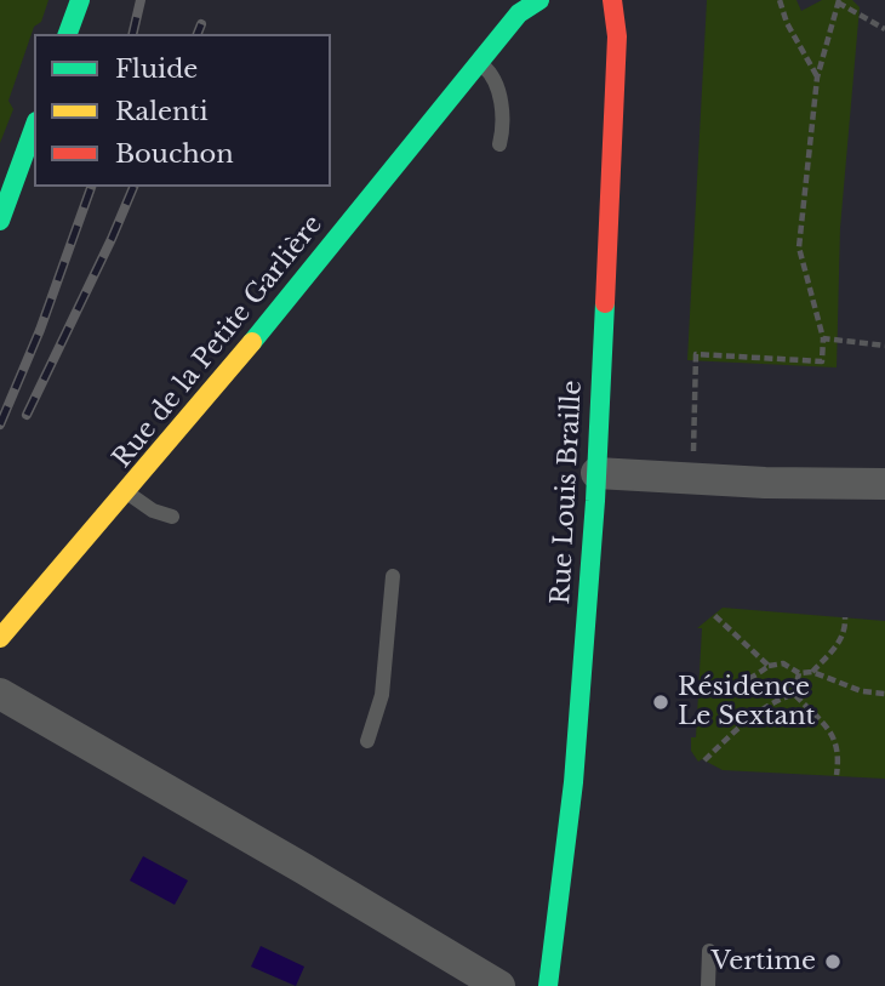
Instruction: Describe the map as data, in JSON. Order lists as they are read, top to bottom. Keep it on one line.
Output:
{"streets":{"street":["Rue de la Petite Garlière","Rue Louis Braille"]},"places":["Résidence Le Sextant","Vertime"],"legend":["Fluide","Ralenti","Bouchon"]}
